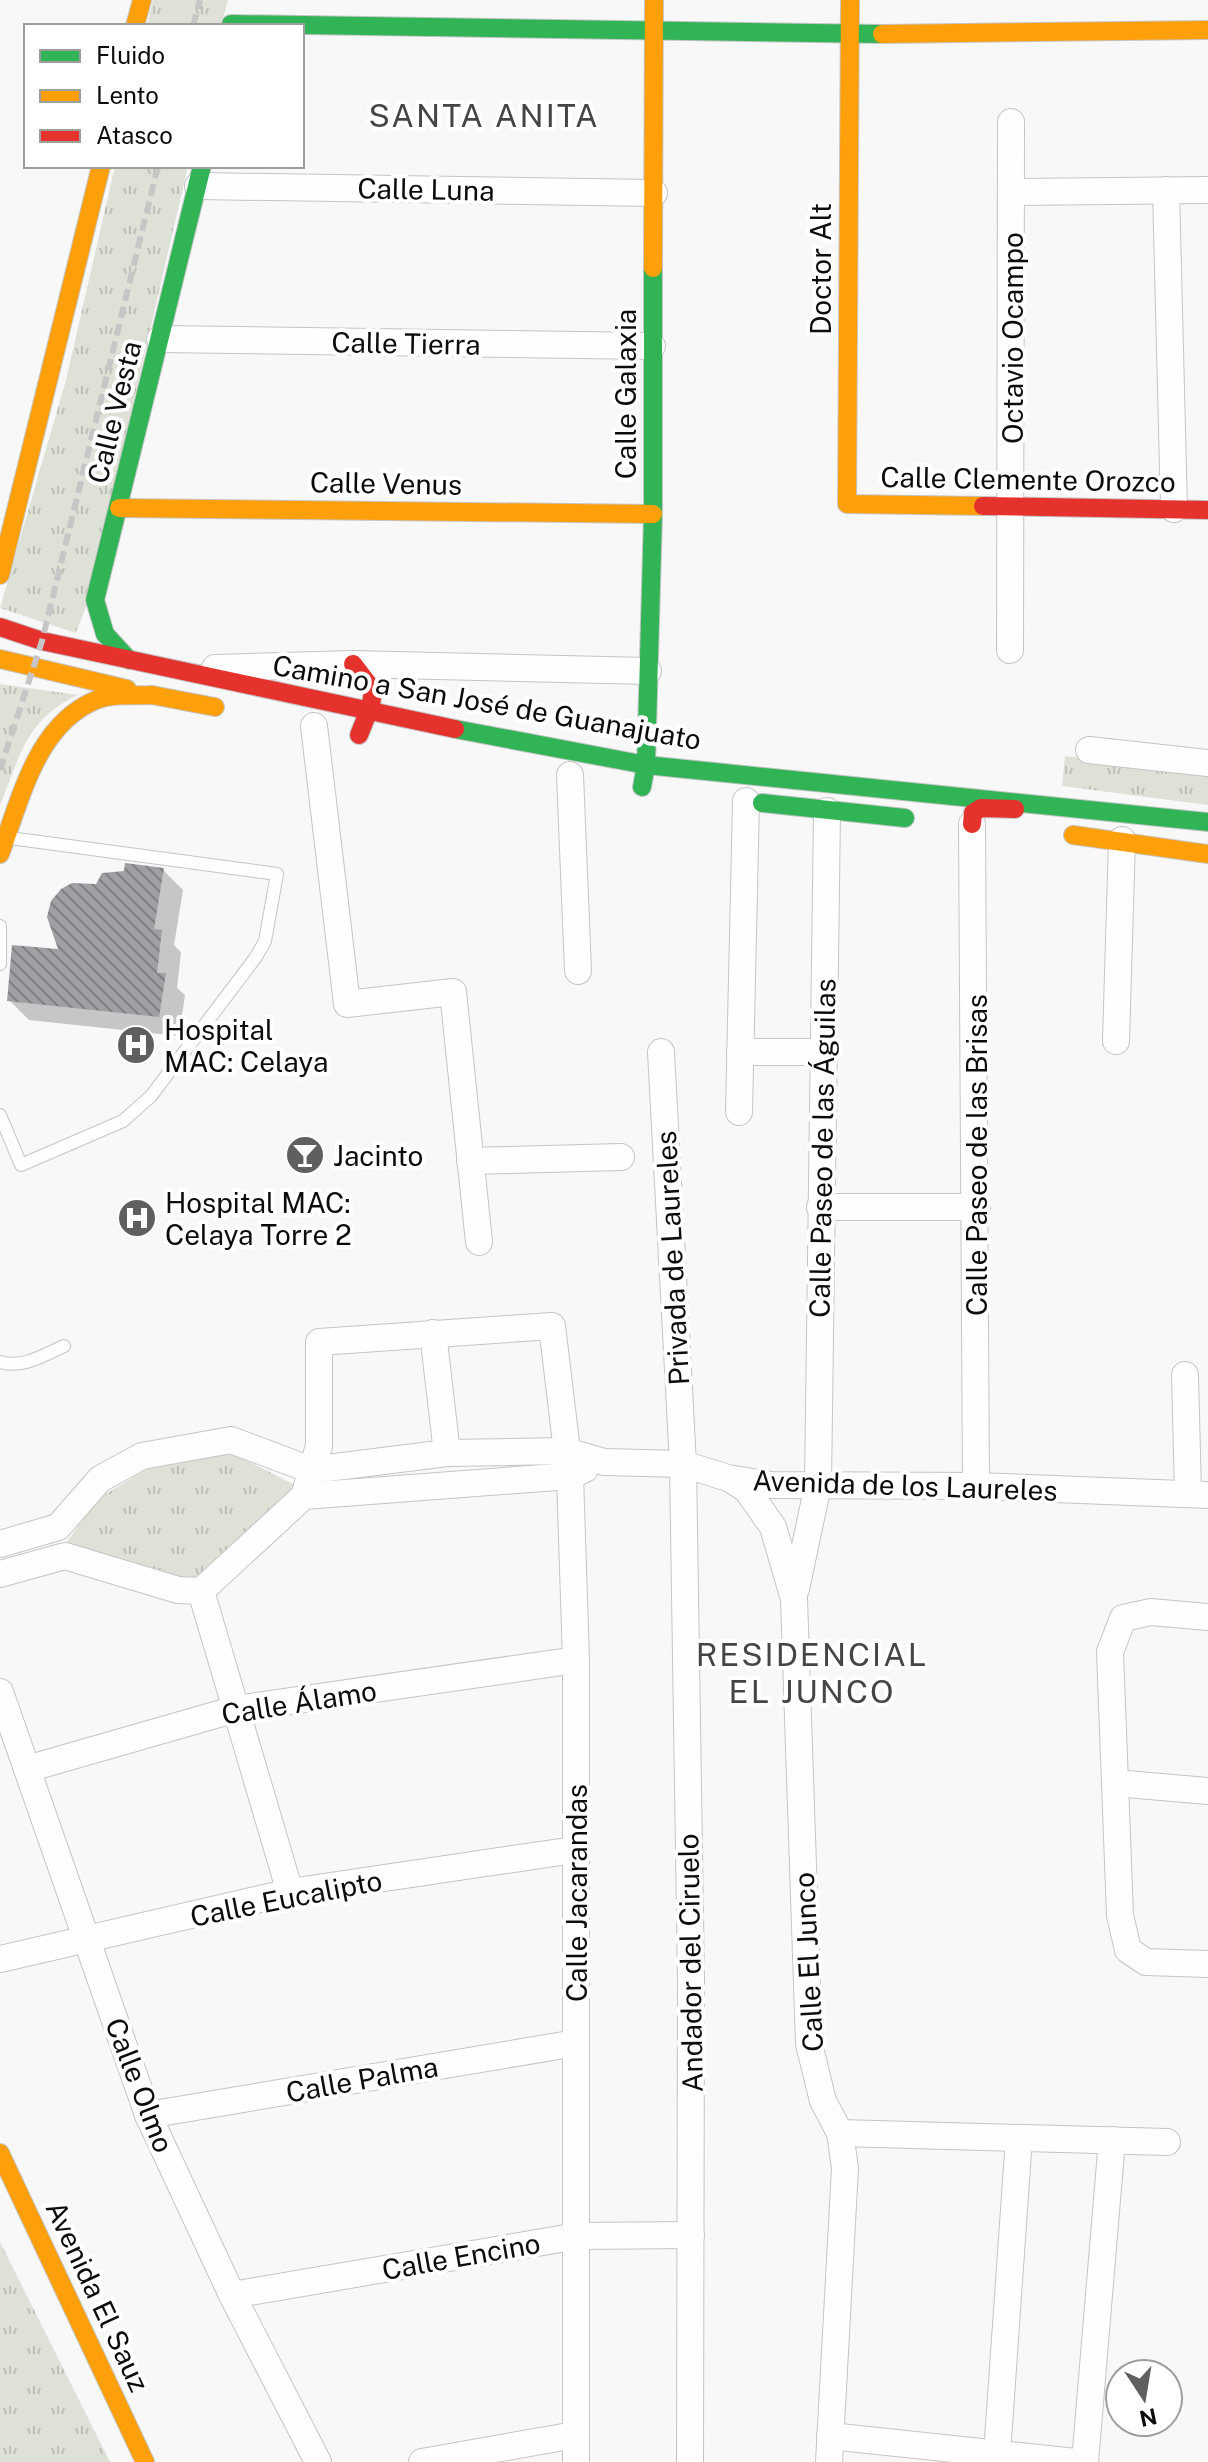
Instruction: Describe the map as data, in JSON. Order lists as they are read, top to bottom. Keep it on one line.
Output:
{"streets":{"main road":["Doctor Alt","Calle Galaxia","Calle Vesta","Calle Clemente Orozco","Calle Venus","Camino a San José de Guanajuato","Avenida El Sauz"],"street":["Calle Luna","Octavio Ocampo","Calle Tierra","Calle Paseo de las Águilas","Calle Paseo de las Brisas","Privada de Laureles","Avenida de los Laureles","Calle Álamo","Calle Jacarandas","Calle Eucalipto","Calle El Junco","Andador del Ciruelo","Calle Palma","Calle Olmo","Calle Encino"]},"crossings":[["Calle Luna","Calle Galaxia"],["Calle Luna","Calle Vesta"],["Doctor Alt","Calle Clemente Orozco"],["Octavio Ocampo","Calle Clemente Orozco"],["Calle Tierra","Calle Galaxia"],["Calle Tierra","Calle Vesta"],["Calle Galaxia","Calle Venus"],["Calle Galaxia","Camino a San José de Guanajuato"],["Calle Vesta","Calle Venus"],["Calle Vesta","Camino a San José de Guanajuato"],["Calle Paseo de las Águilas","Avenida de los Laureles"],["Calle Paseo de las Águilas","Calle El Junco"],["Calle Paseo de las Brisas","Avenida de los Laureles"],["Privada de Laureles","Avenida de los Laureles"],["Privada de Laureles","Andador del Ciruelo"],["Avenida de los Laureles","Calle Jacarandas"],["Avenida de los Laureles","Calle El Junco"],["Avenida de los Laureles","Andador del Ciruelo"],["Calle Álamo","Calle Jacarandas"],["Calle Álamo","Calle Olmo"],["Calle Jacarandas","Calle Eucalipto"],["Calle Jacarandas","Calle Palma"],["Calle Jacarandas","Calle Encino"],["Calle Eucalipto","Calle Olmo"],["Andador del Ciruelo","Calle Encino"],["Calle Palma","Calle Olmo"],["Calle Olmo","Calle Encino"]],"districts":["SANTA ANITA","RESIDENCIAL EL JUNCO"],"places":{"hospital":["Hospital MAC: Celaya","Hospital MAC: Celaya Torre 2"],"bar":["Jacinto"]},"legend":["Fluido","Lento","Atasco"],"north":"bottom"}
